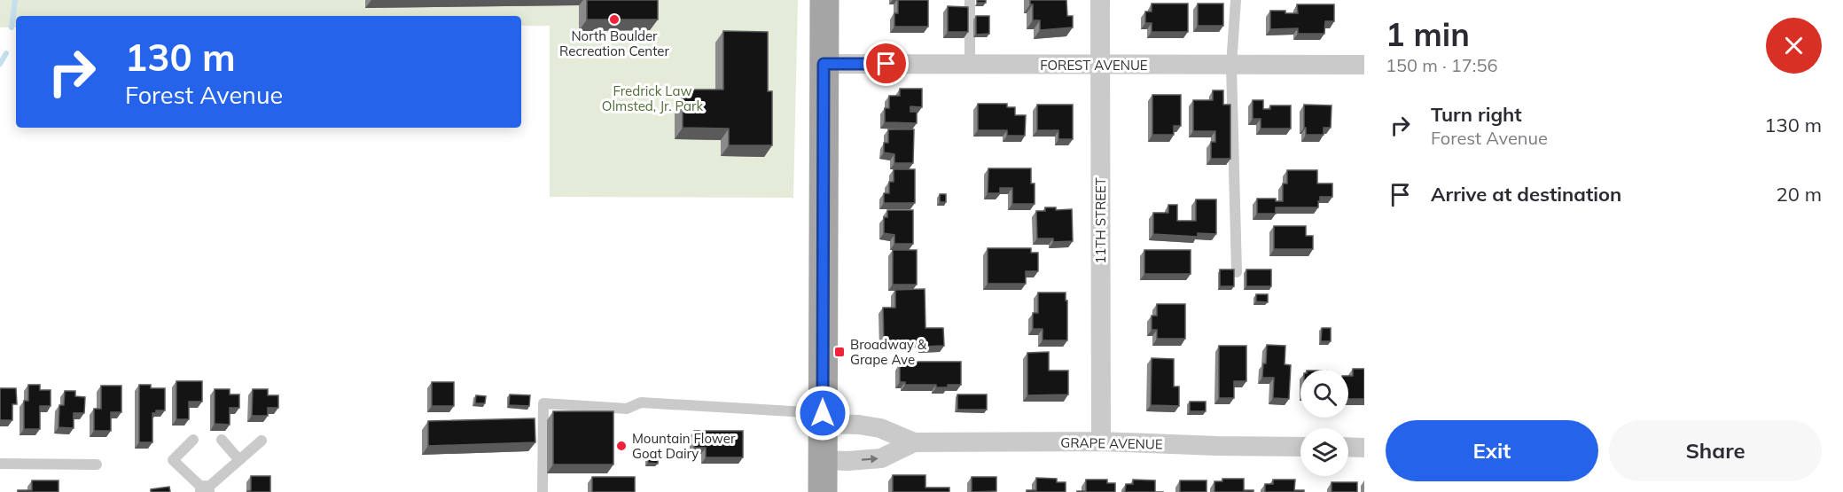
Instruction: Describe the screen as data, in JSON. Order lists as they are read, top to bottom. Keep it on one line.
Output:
{"streets":{"street":["FOREST AVENUE","11TH STREET","GRAPE AVENUE"]},"crossings":[["FOREST AVENUE","11TH STREET"],["11TH STREET","GRAPE AVENUE"]],"parks":["Fredrick Law Olmsted, Jr. Park"],"places":{"other":["North Boulder Recreation Center","Mountain Flower Goat Dairy"],"transit":["Broadway & Grape Ave"]},"page":{"heading":["1 min","150 m · 17:56"],"turn":["130 m","Forest Avenue"],"list":[{"name":"Turn right","note":"Forest Avenue","value":"130 m"},{"name":"Arrive at destination","value":"20 m"}],"buttons":["Exit","Share"]}}
